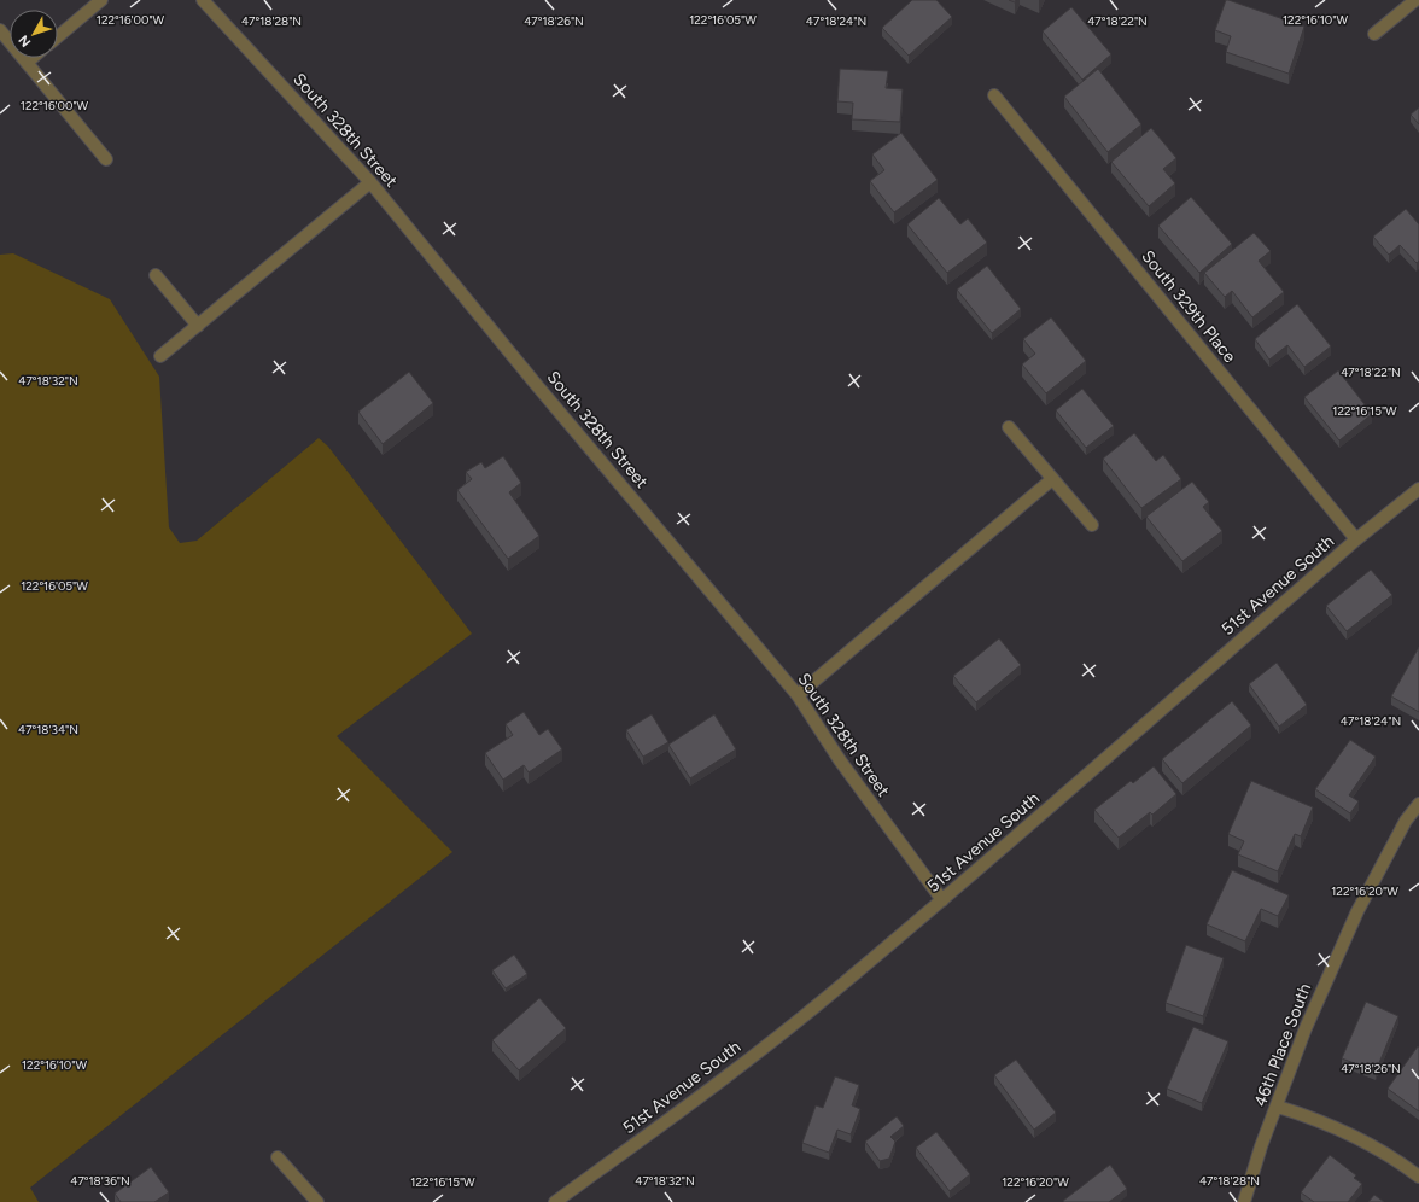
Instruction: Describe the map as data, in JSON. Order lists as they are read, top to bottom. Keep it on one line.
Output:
{"streets":{"street":["South 328th Street","South 329th Place","51st Avenue South","46th Place South"]},"crossings":[["South 328th Street","51st Avenue South"],["South 329th Place","51st Avenue South"]],"north":"bottom left","coordinates":["122°16'00\"W","122°16'05\"W","122°16'10\"W","47°18'28\"N","47°18'26\"N","47°18'24\"N","47°18'22\"N","47°18'32\"N","122°16'15\"W","47°18'34\"N","122°16'20\"W","47°18'36\"N"]}
